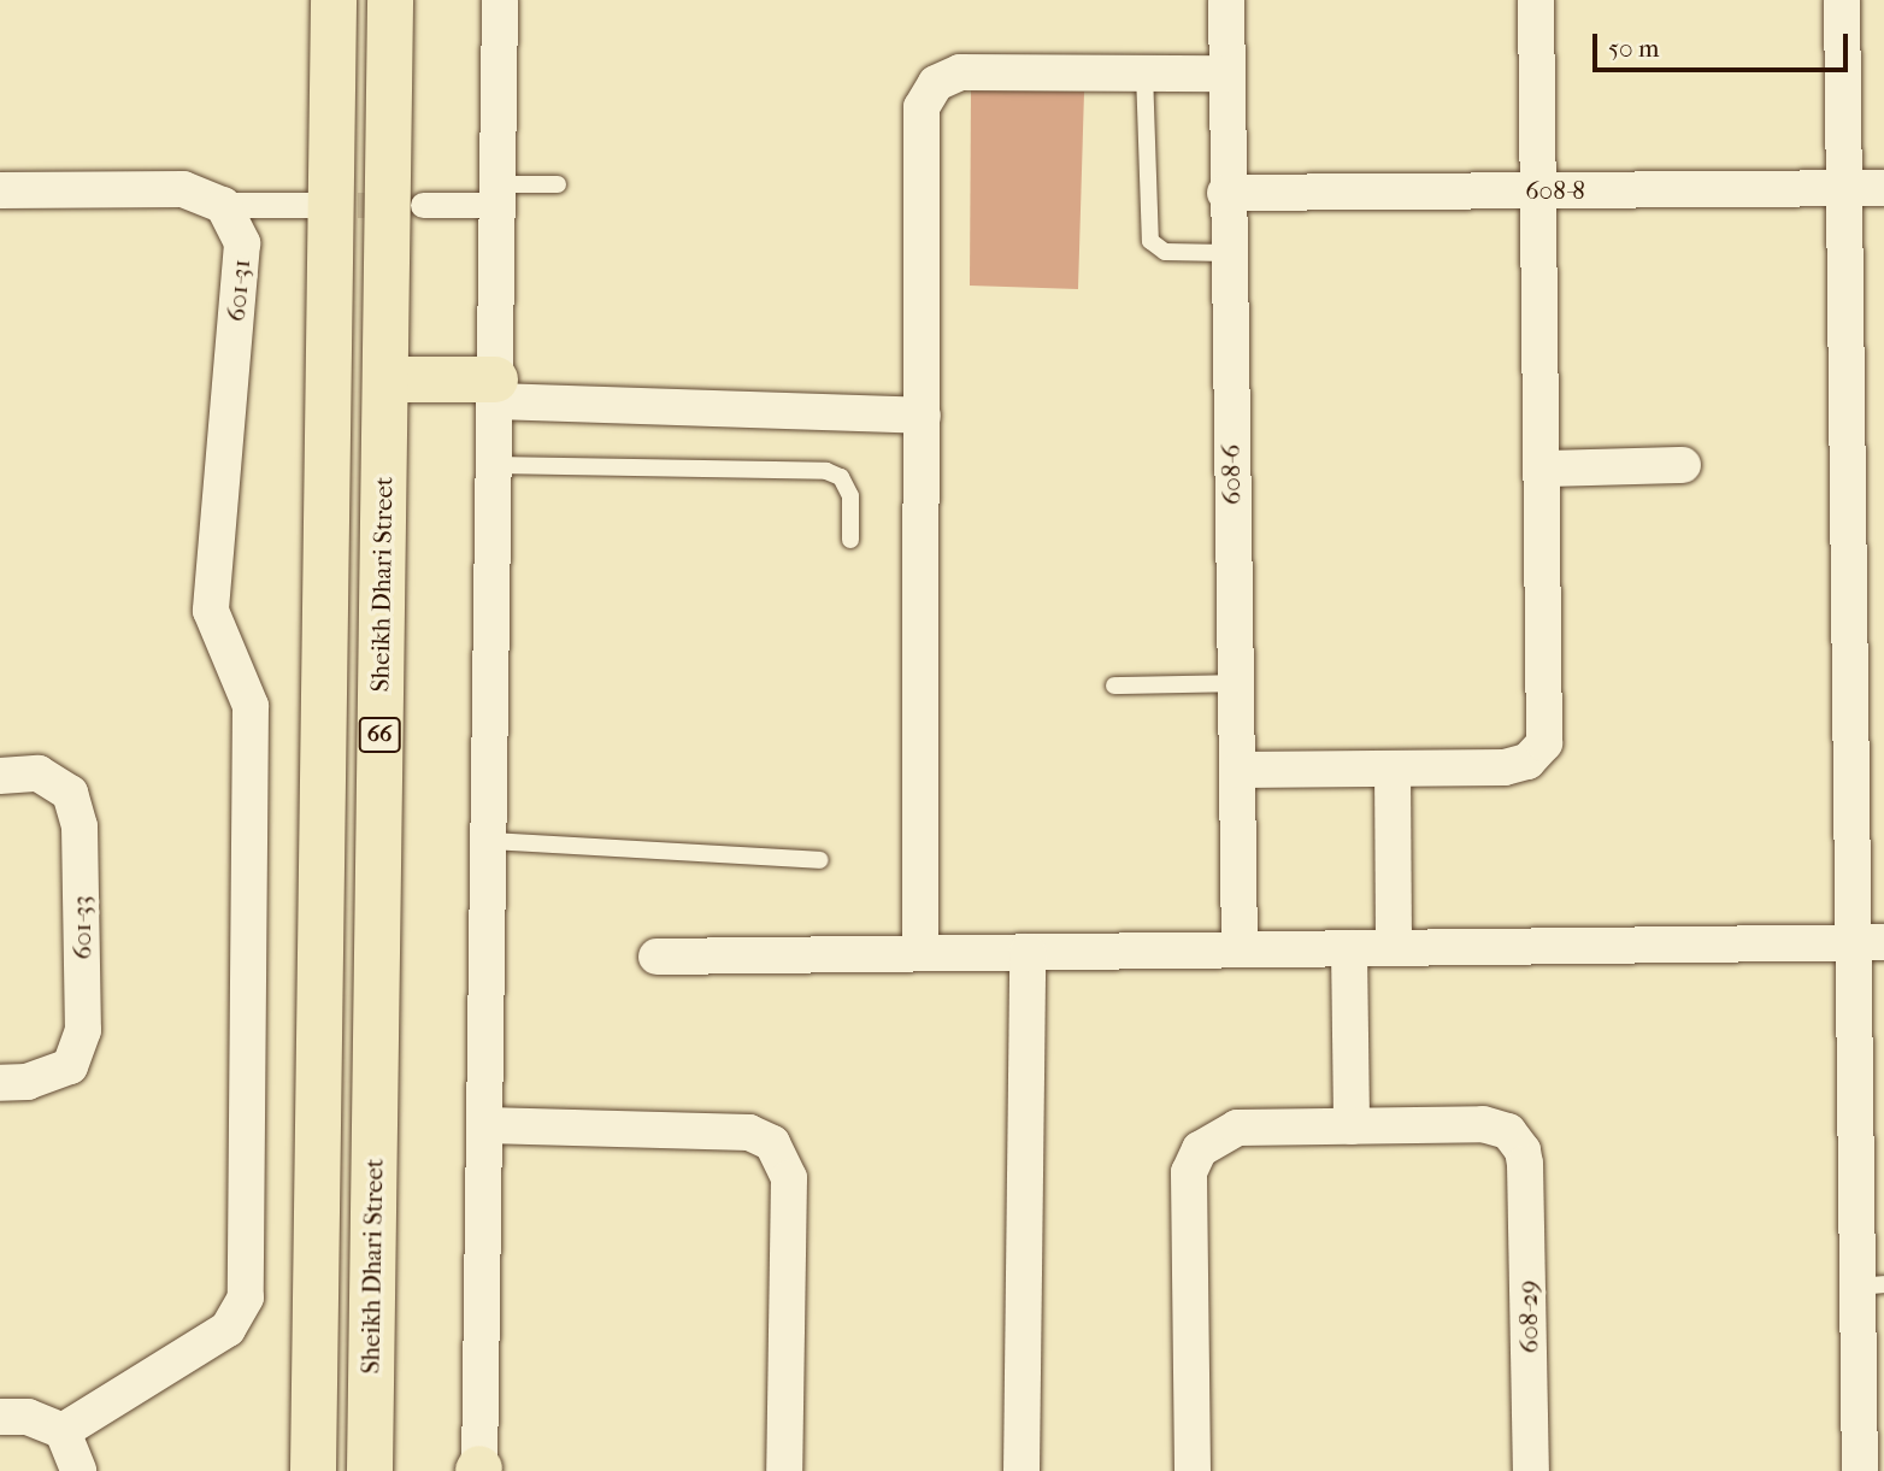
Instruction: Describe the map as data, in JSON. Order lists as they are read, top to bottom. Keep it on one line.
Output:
{"streets":{"main road":["Sheikh Dhari Street","66"],"street":["608-8","601-31","608-6","601-33","608-29"]},"crossings":[["608-8","608-6"]],"scale_bar":"50 m"}
